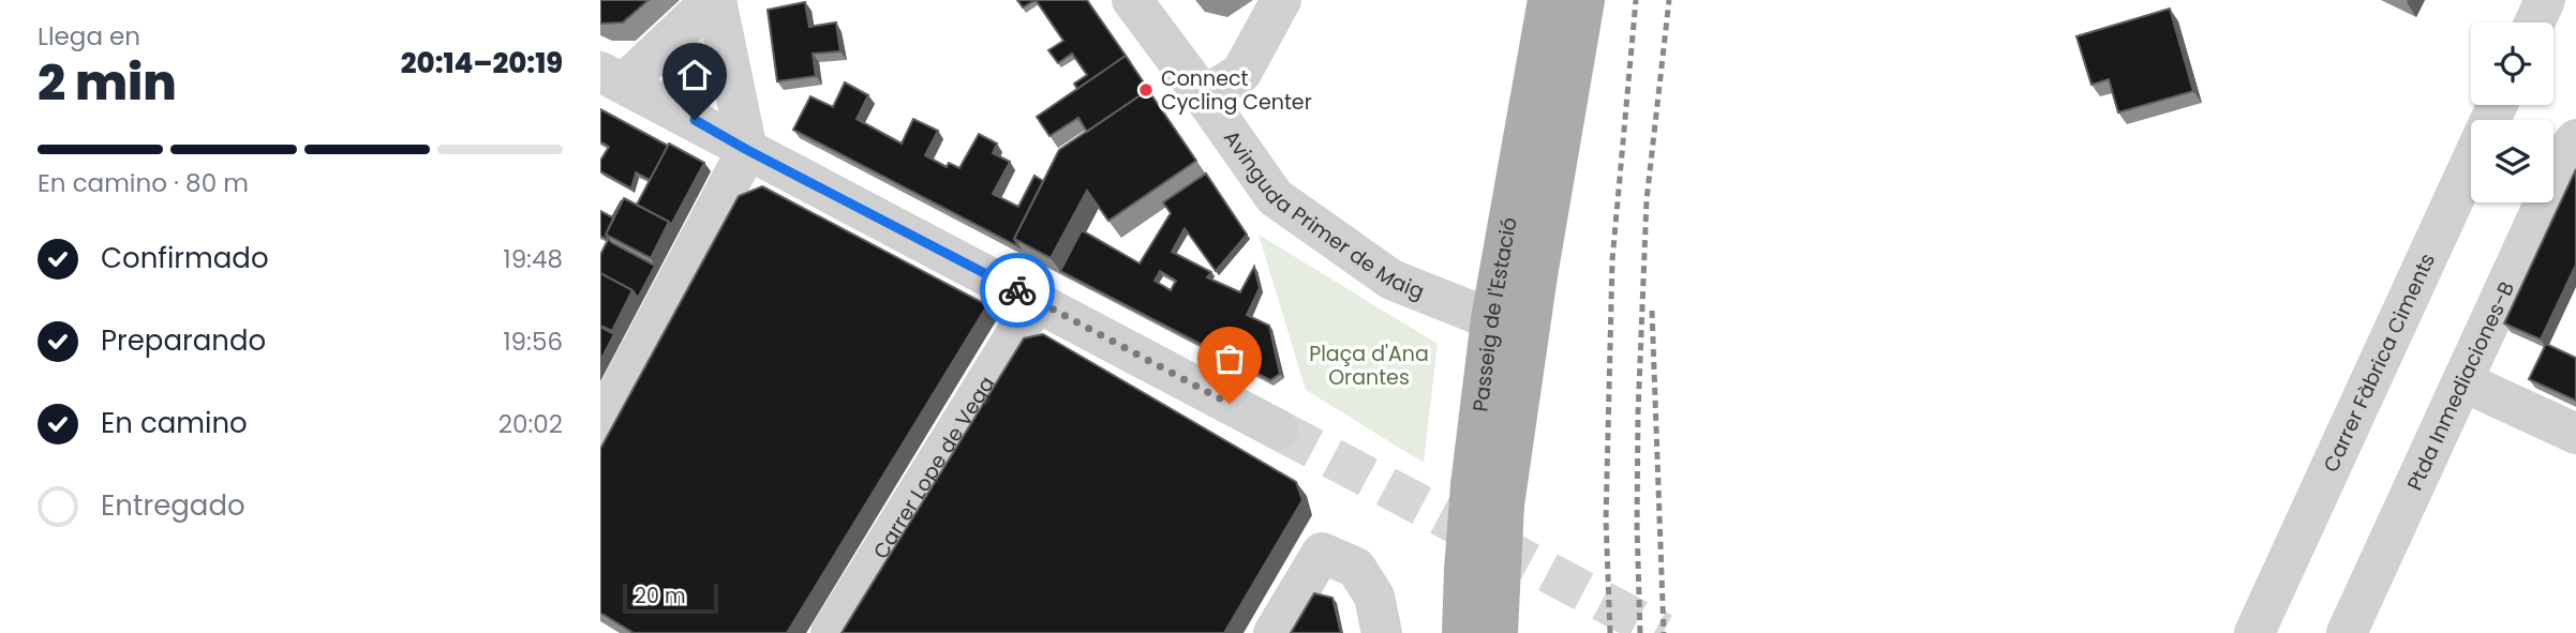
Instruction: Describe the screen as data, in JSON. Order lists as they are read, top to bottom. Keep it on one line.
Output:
{"streets":{"main road":["Passeig de l'Estació"],"street":["Avinguda Primer de Maig","Carrer Fàbrica Ciments","Ptda Inmediaciones-B","Carrer Lope de Vega"]},"crossings":[["Avinguda Primer de Maig","Passeig de l'Estació"]],"parks":["Plaça d'Ana Orantes"],"places":["Connect Cycling Center"],"scale_bar":"20 m","page":{"heading":["2 min","Llega en","20:14–20:19"],"bar":"En camino · 80 m","list":[["Confirmado","19:48"],["Preparando","19:56"],["En camino","20:02"],"Entregado"],"scale":"20 m"}}
